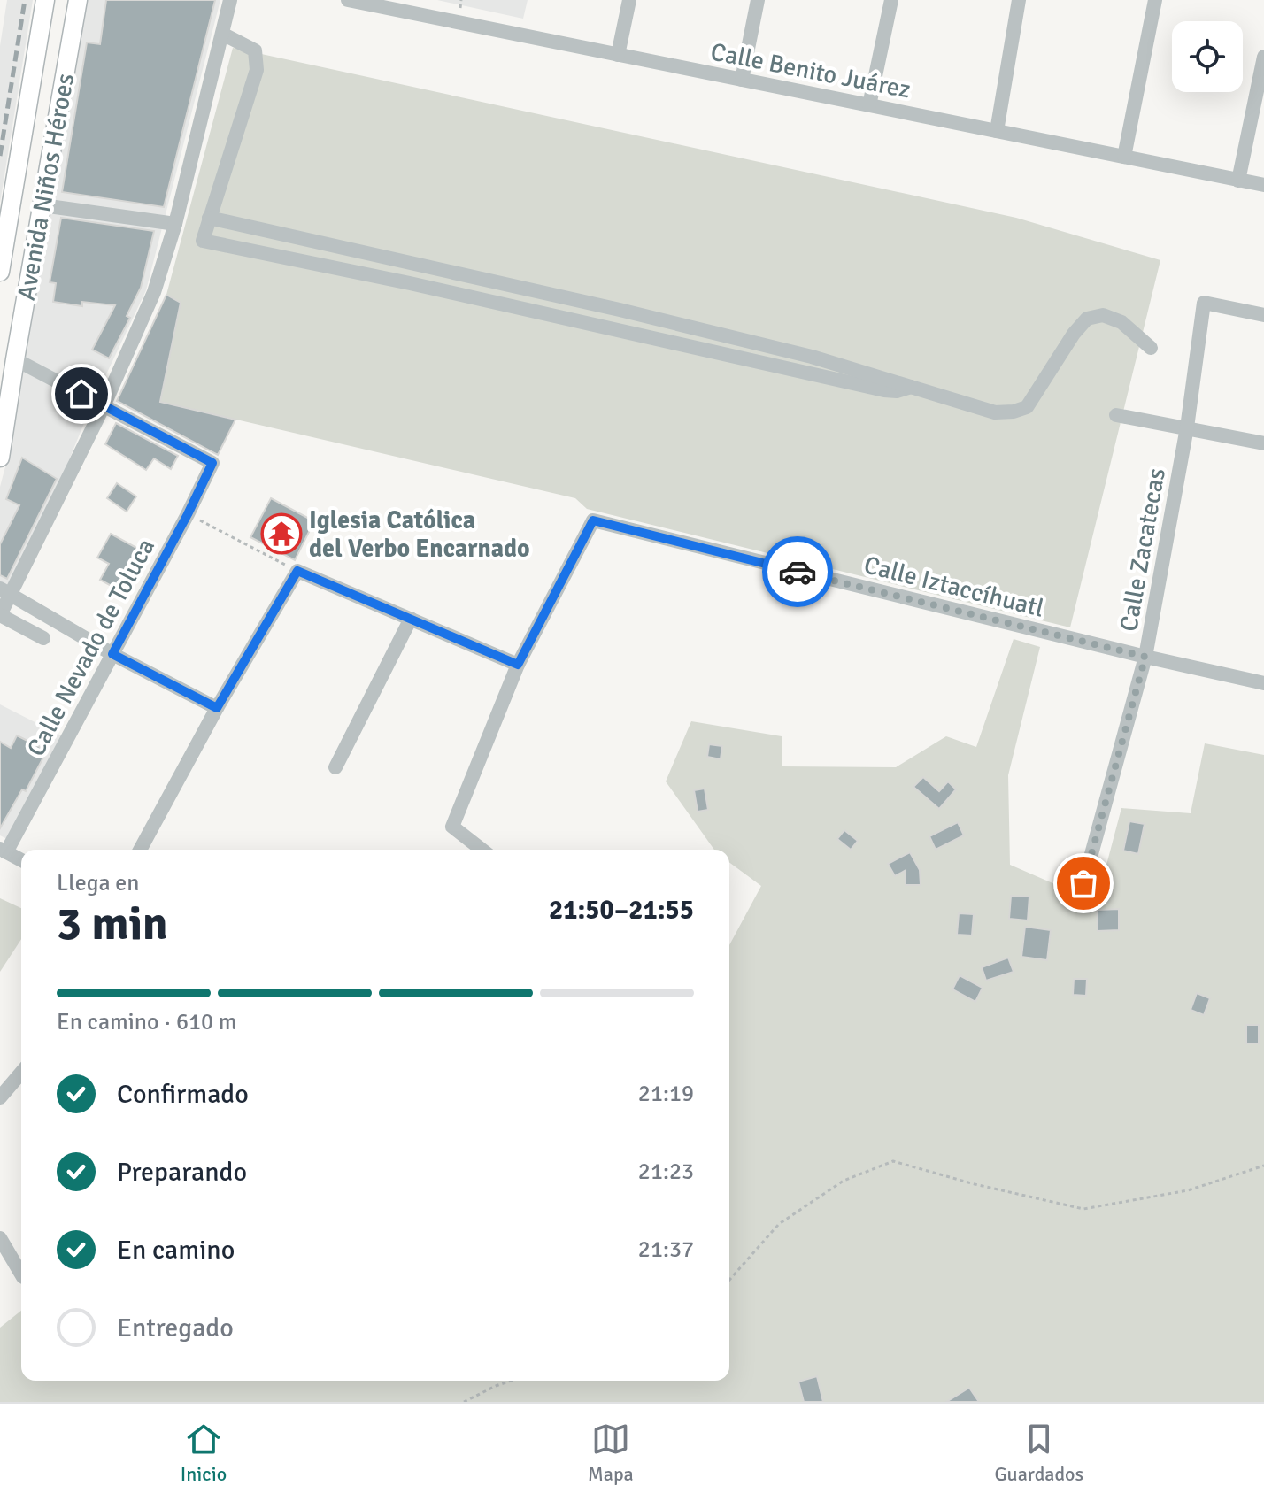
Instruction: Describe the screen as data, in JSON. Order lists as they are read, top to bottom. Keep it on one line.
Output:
{"streets":{"main road":["Avenida Niños Héroes"],"street":["Calle Benito Juárez","Calle Zacatecas","Calle Iztaccíhuatl","Calle Nevado de Toluca"]},"crossings":[["Calle Zacatecas","Calle Iztaccíhuatl"]],"places":{"temple":["Iglesia Católica del Verbo Encarnado"]},"page":{"heading":["3 min","Llega en","21:50–21:55"],"bar":"En camino · 610 m","list":[["Confirmado","21:19"],["Preparando","21:23"],["En camino","21:37"],"Entregado"],"tabs":["Inicio","Mapa","Guardados"]}}
